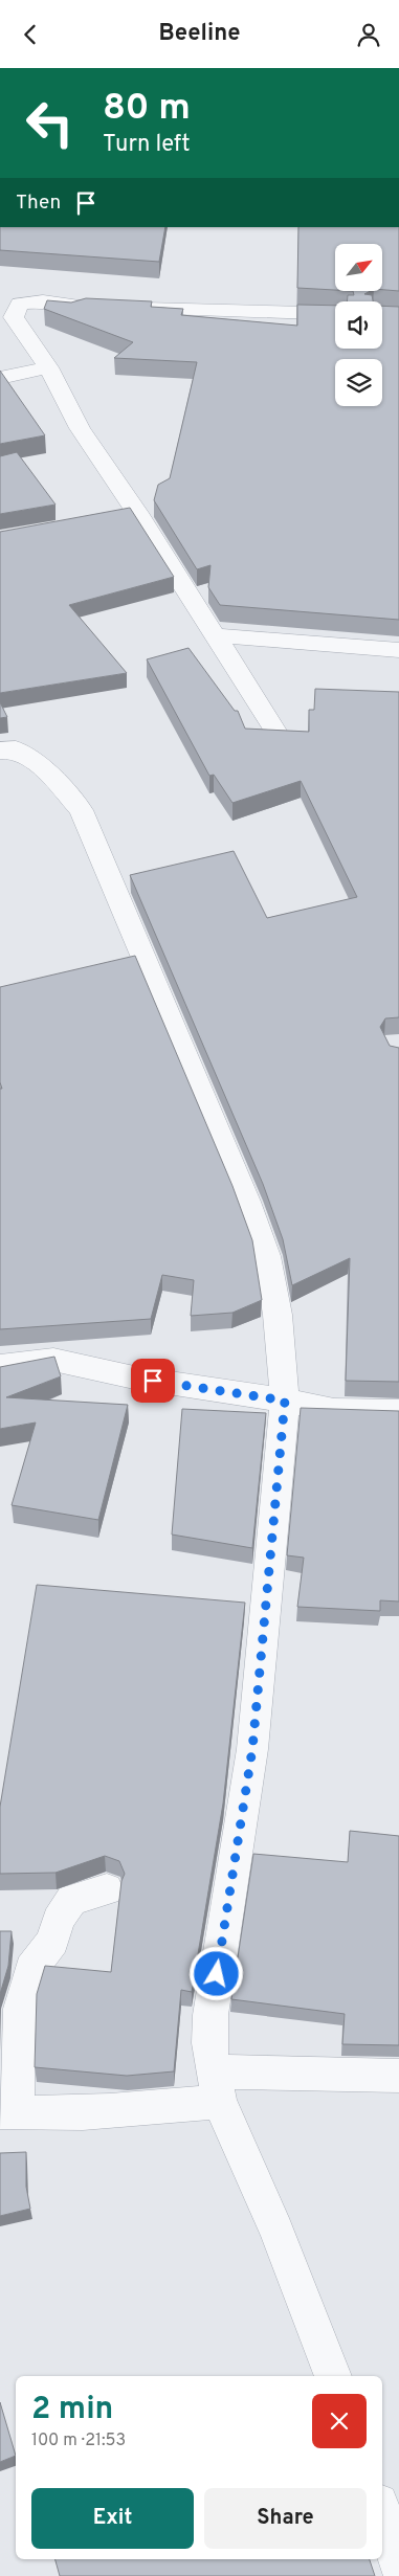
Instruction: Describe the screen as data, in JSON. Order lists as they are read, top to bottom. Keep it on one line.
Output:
{"north":"top right","page":{"header":"Beeline","turn":["80 m","Turn left"],"then":"Then","heading":["2 min","100 m · 21:53"],"buttons":["Exit","Share"]}}
